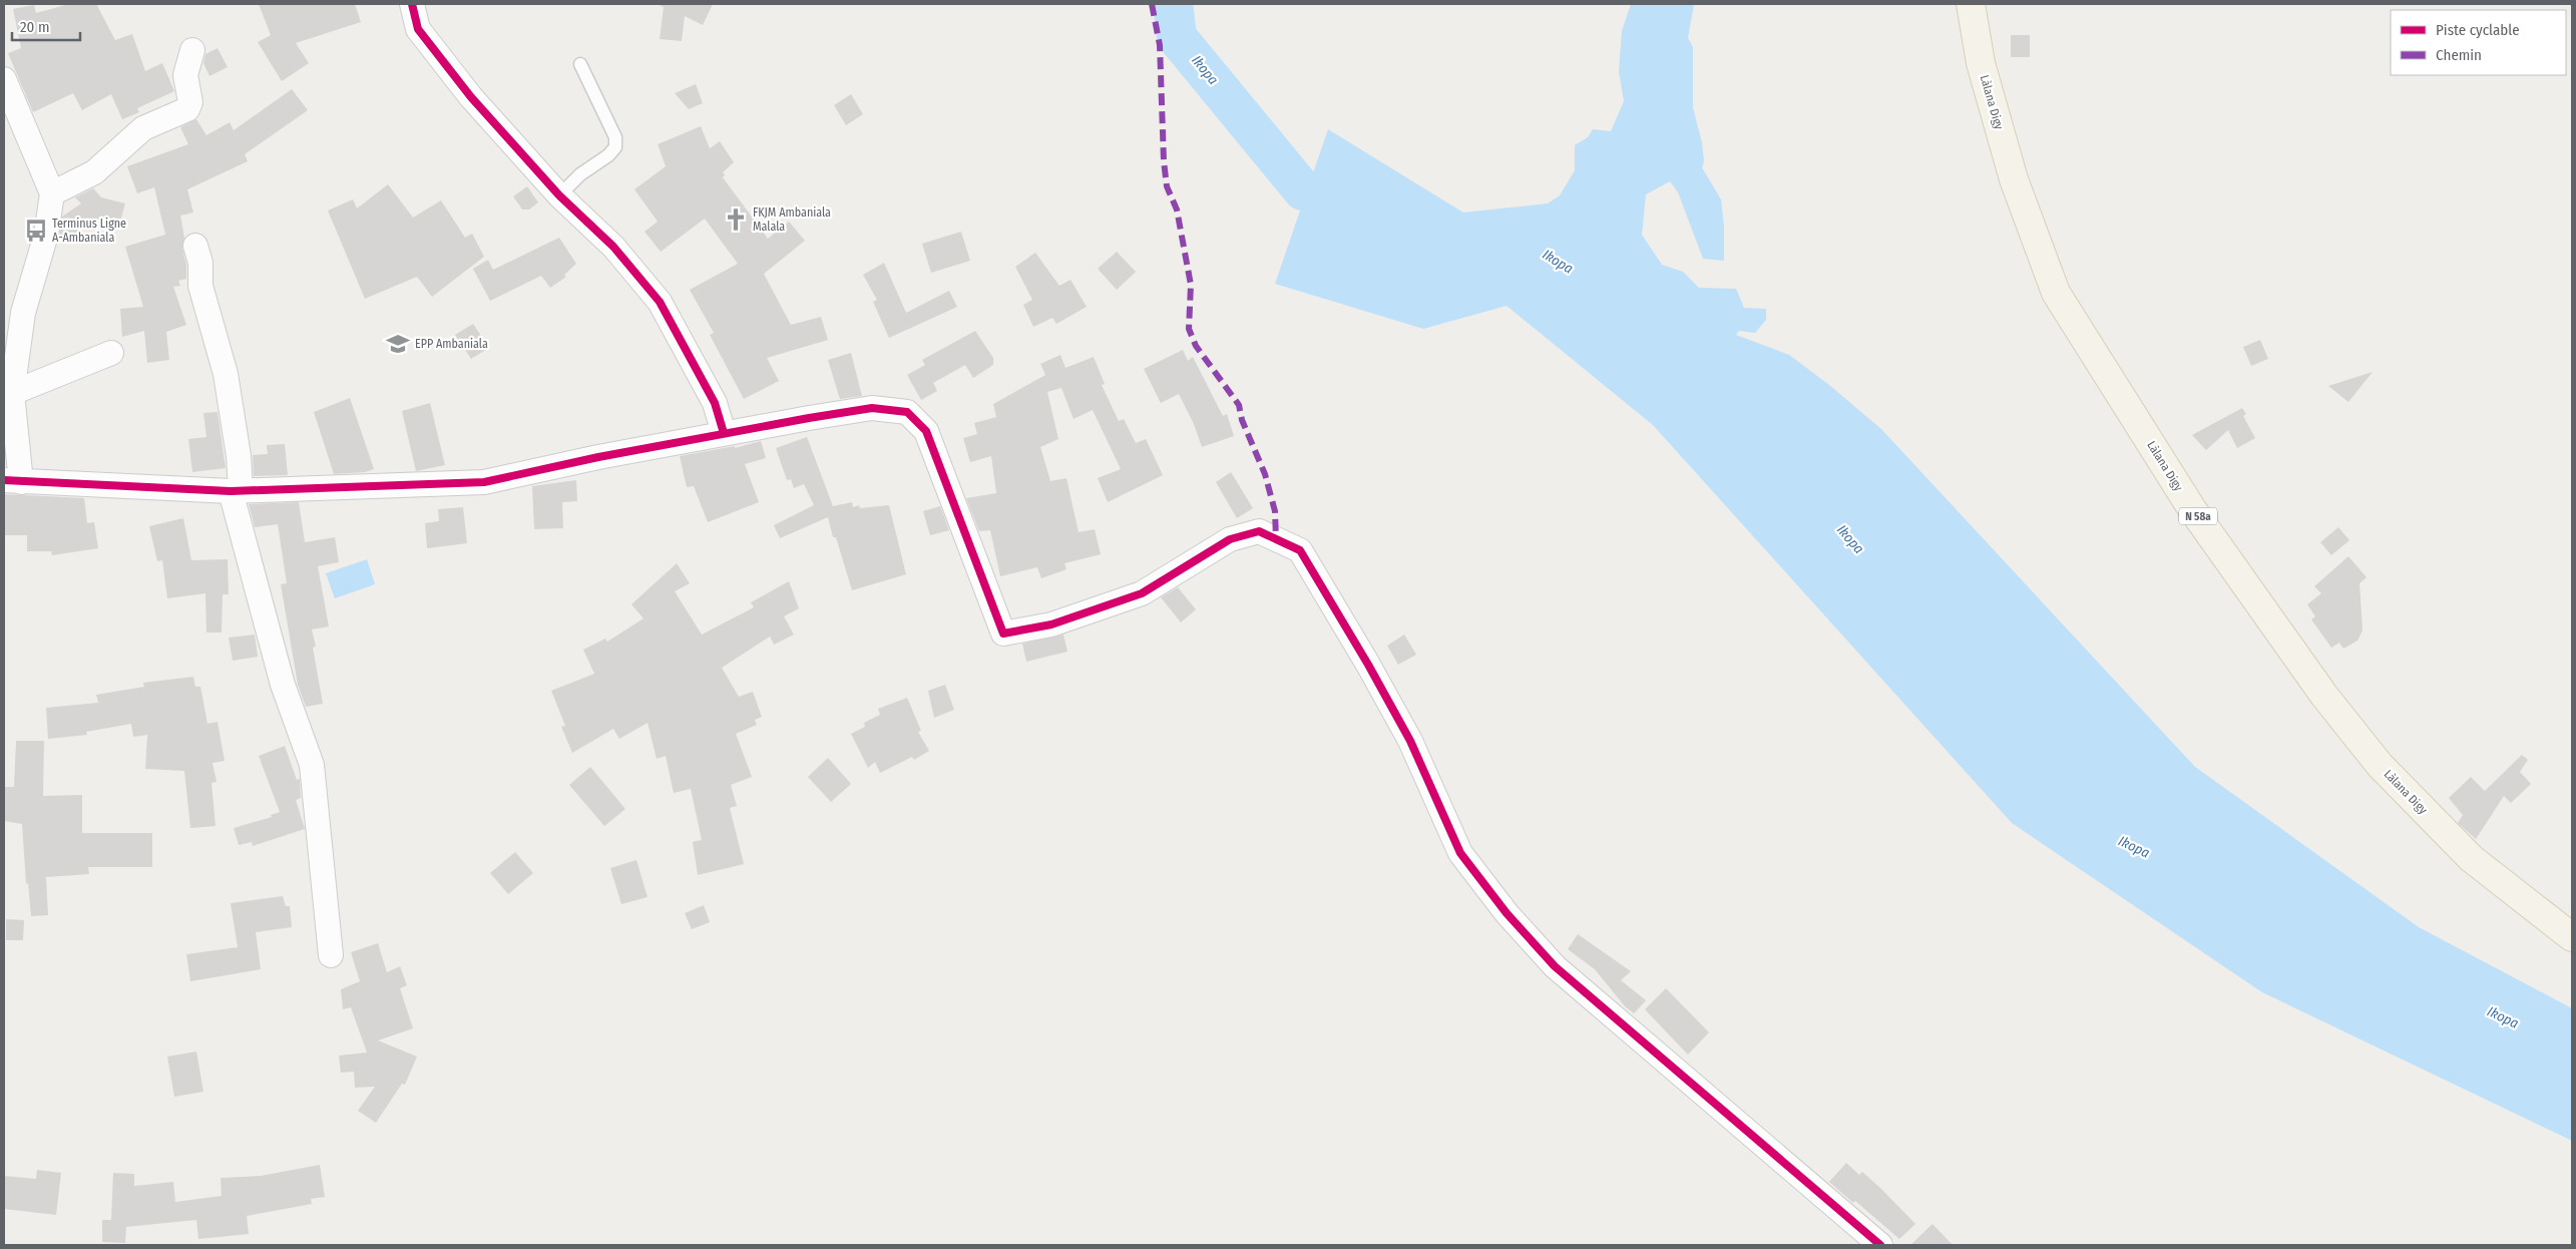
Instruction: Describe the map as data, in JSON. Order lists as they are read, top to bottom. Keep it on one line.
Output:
{"streets":{"main road":["Làlana Digy","N 58a"]},"water":["Ikopa"],"places":{"church":["FKJM Ambaniala Malala"],"bus stop":["Terminus Ligne A-Ambaniala"],"school or university":["EPP Ambaniala"]},"legend":["Piste cyclable","Chemin"],"scale_bar":"20 m"}
